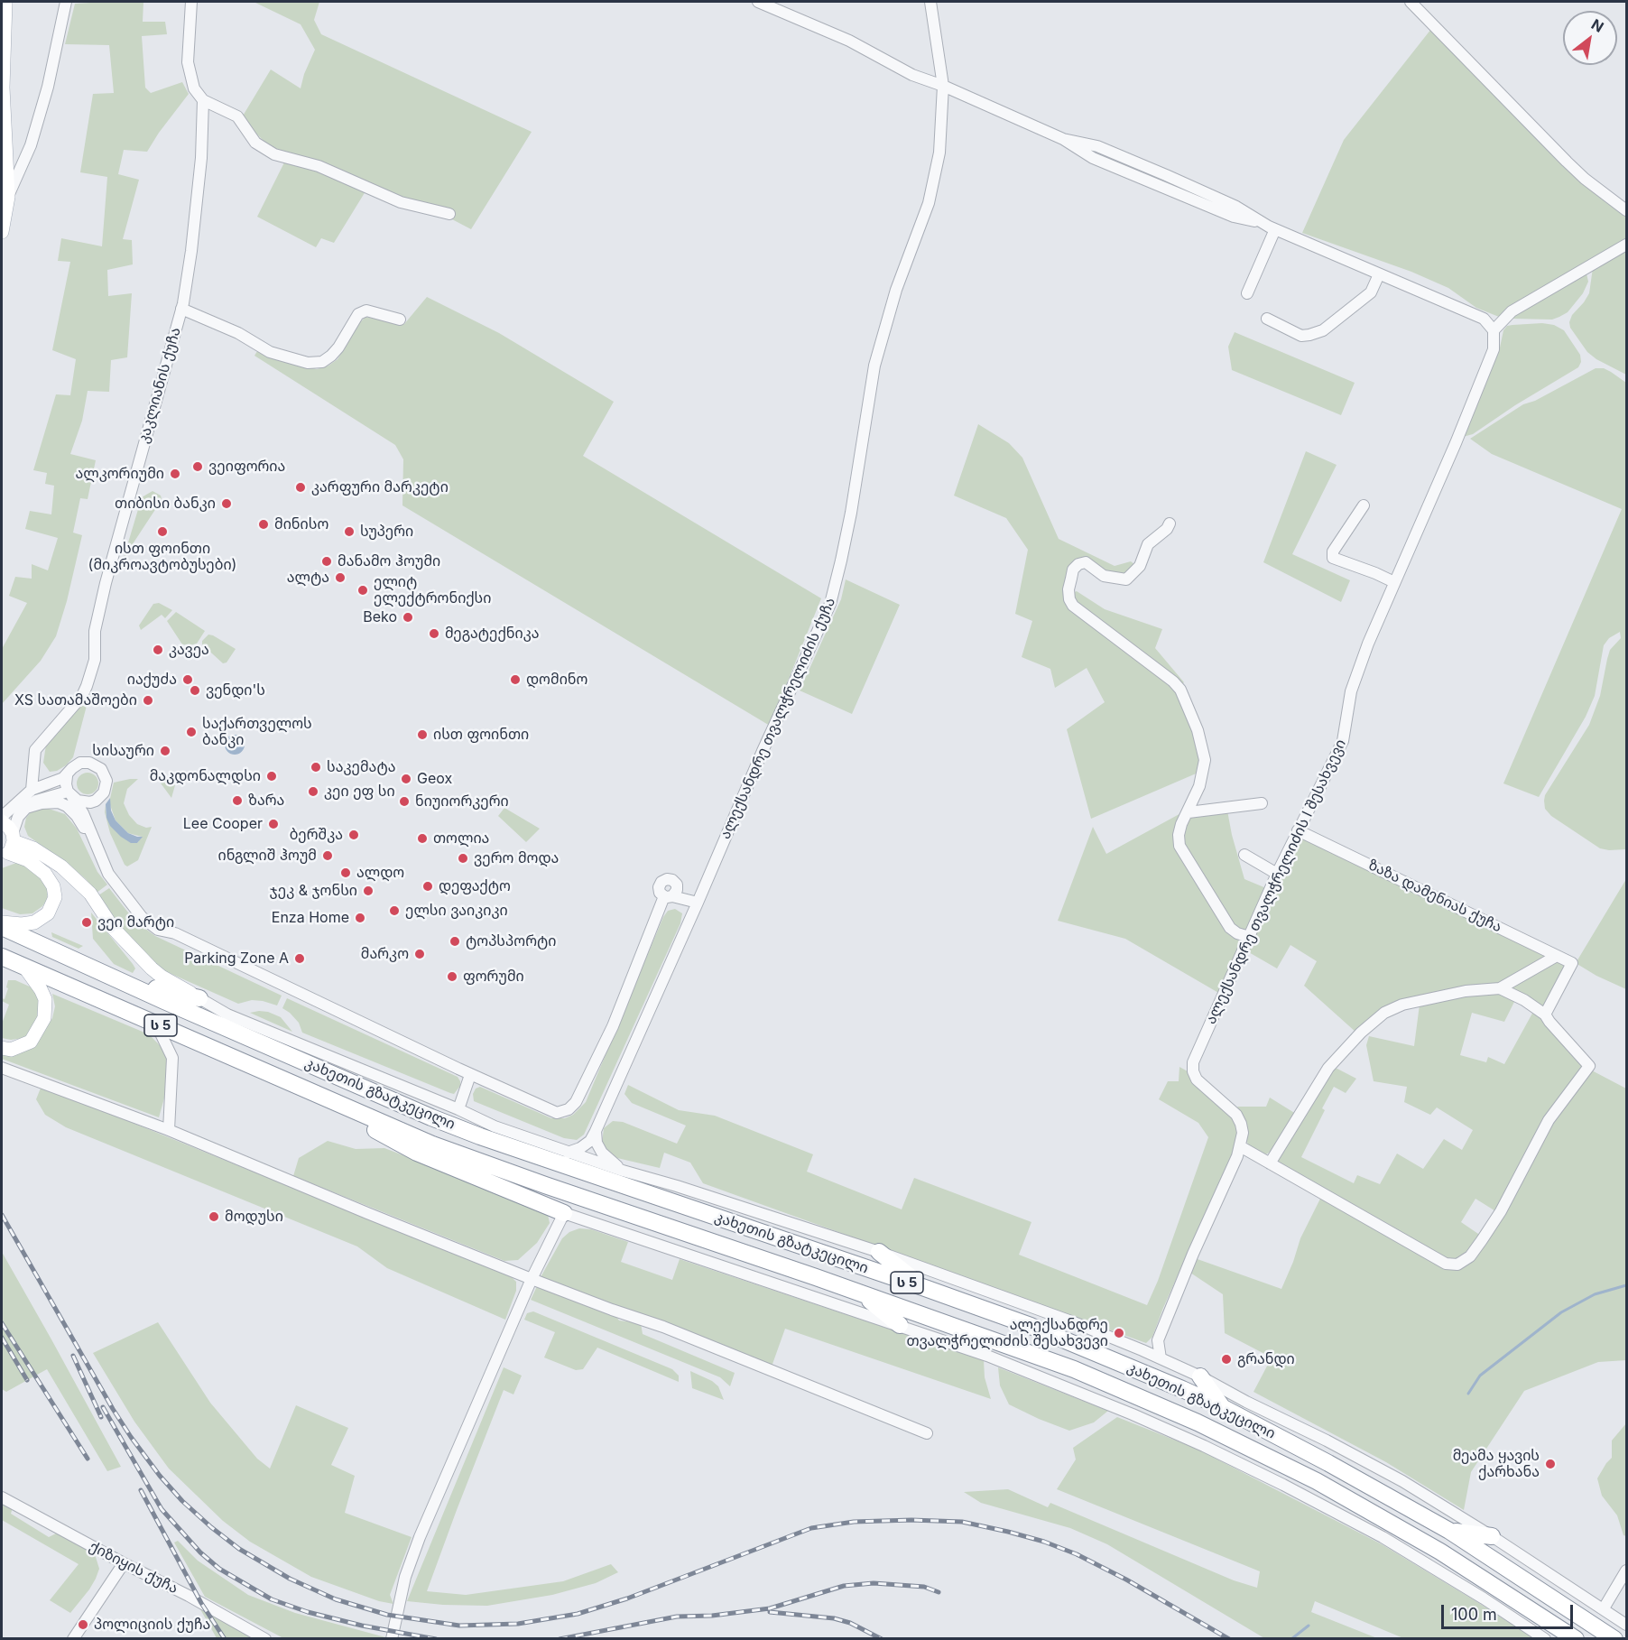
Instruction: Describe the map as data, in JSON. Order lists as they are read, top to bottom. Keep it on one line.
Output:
{"streets":{"highway":["ს 5","კახეთის გზატკეცილი"],"street":["კაკლიანის ქუჩა","ალექსანდრე თვალჭრელიძის ქუჩა","ალექსანდრე თვალჭრელიძის I შესახვევი","ზაზა დამენიას ქუჩა","ქიზიყის ქუჩა"]},"crossings":[["ალექსანდრე თვალჭრელიძის I შესახვევი","ზაზა დამენიას ქუჩა"]],"places":["ვეიფორია","ალკორიუმი","კარფური მარკეტი","თიბისი ბანკი","მინისო","ისთ ფოინთი (მიკროავტობუსები)","სუპერი","მანამო ჰოუმი","ალტა","ელიტ ელექტრონიქსი","Beko","მეგატექნიკა","კავეა","იაქუძა","დომინო","ვენდი'ს","XS სათამაშოები","საქართველოს ბანკი","ისთ ფოინთი","სისაური","საკემატა","მაკდონალდსი","Geox","კეი ეფ სი","ზარა","ნიუიორკერი","Lee Cooper","ბერშკა","თოლია","ინგლიშ ჰოუმ","ვერო მოდა","ალდო","დეფაქტო","ჯეკ & ჯონსი","ელსი ვაიკიკი","Enza Home","ვეი მარტი","ტოპსპორტი","მარკო","Parking Zone A","ფორუმი","მოდუსი","ალექსანდრე თვალჭრელიძის შესახვევი","გრანდი","მეამა ყავის ქარხანა","პოლიციის ქუჩა"],"scale_bar":"100 m","north":"top right"}
